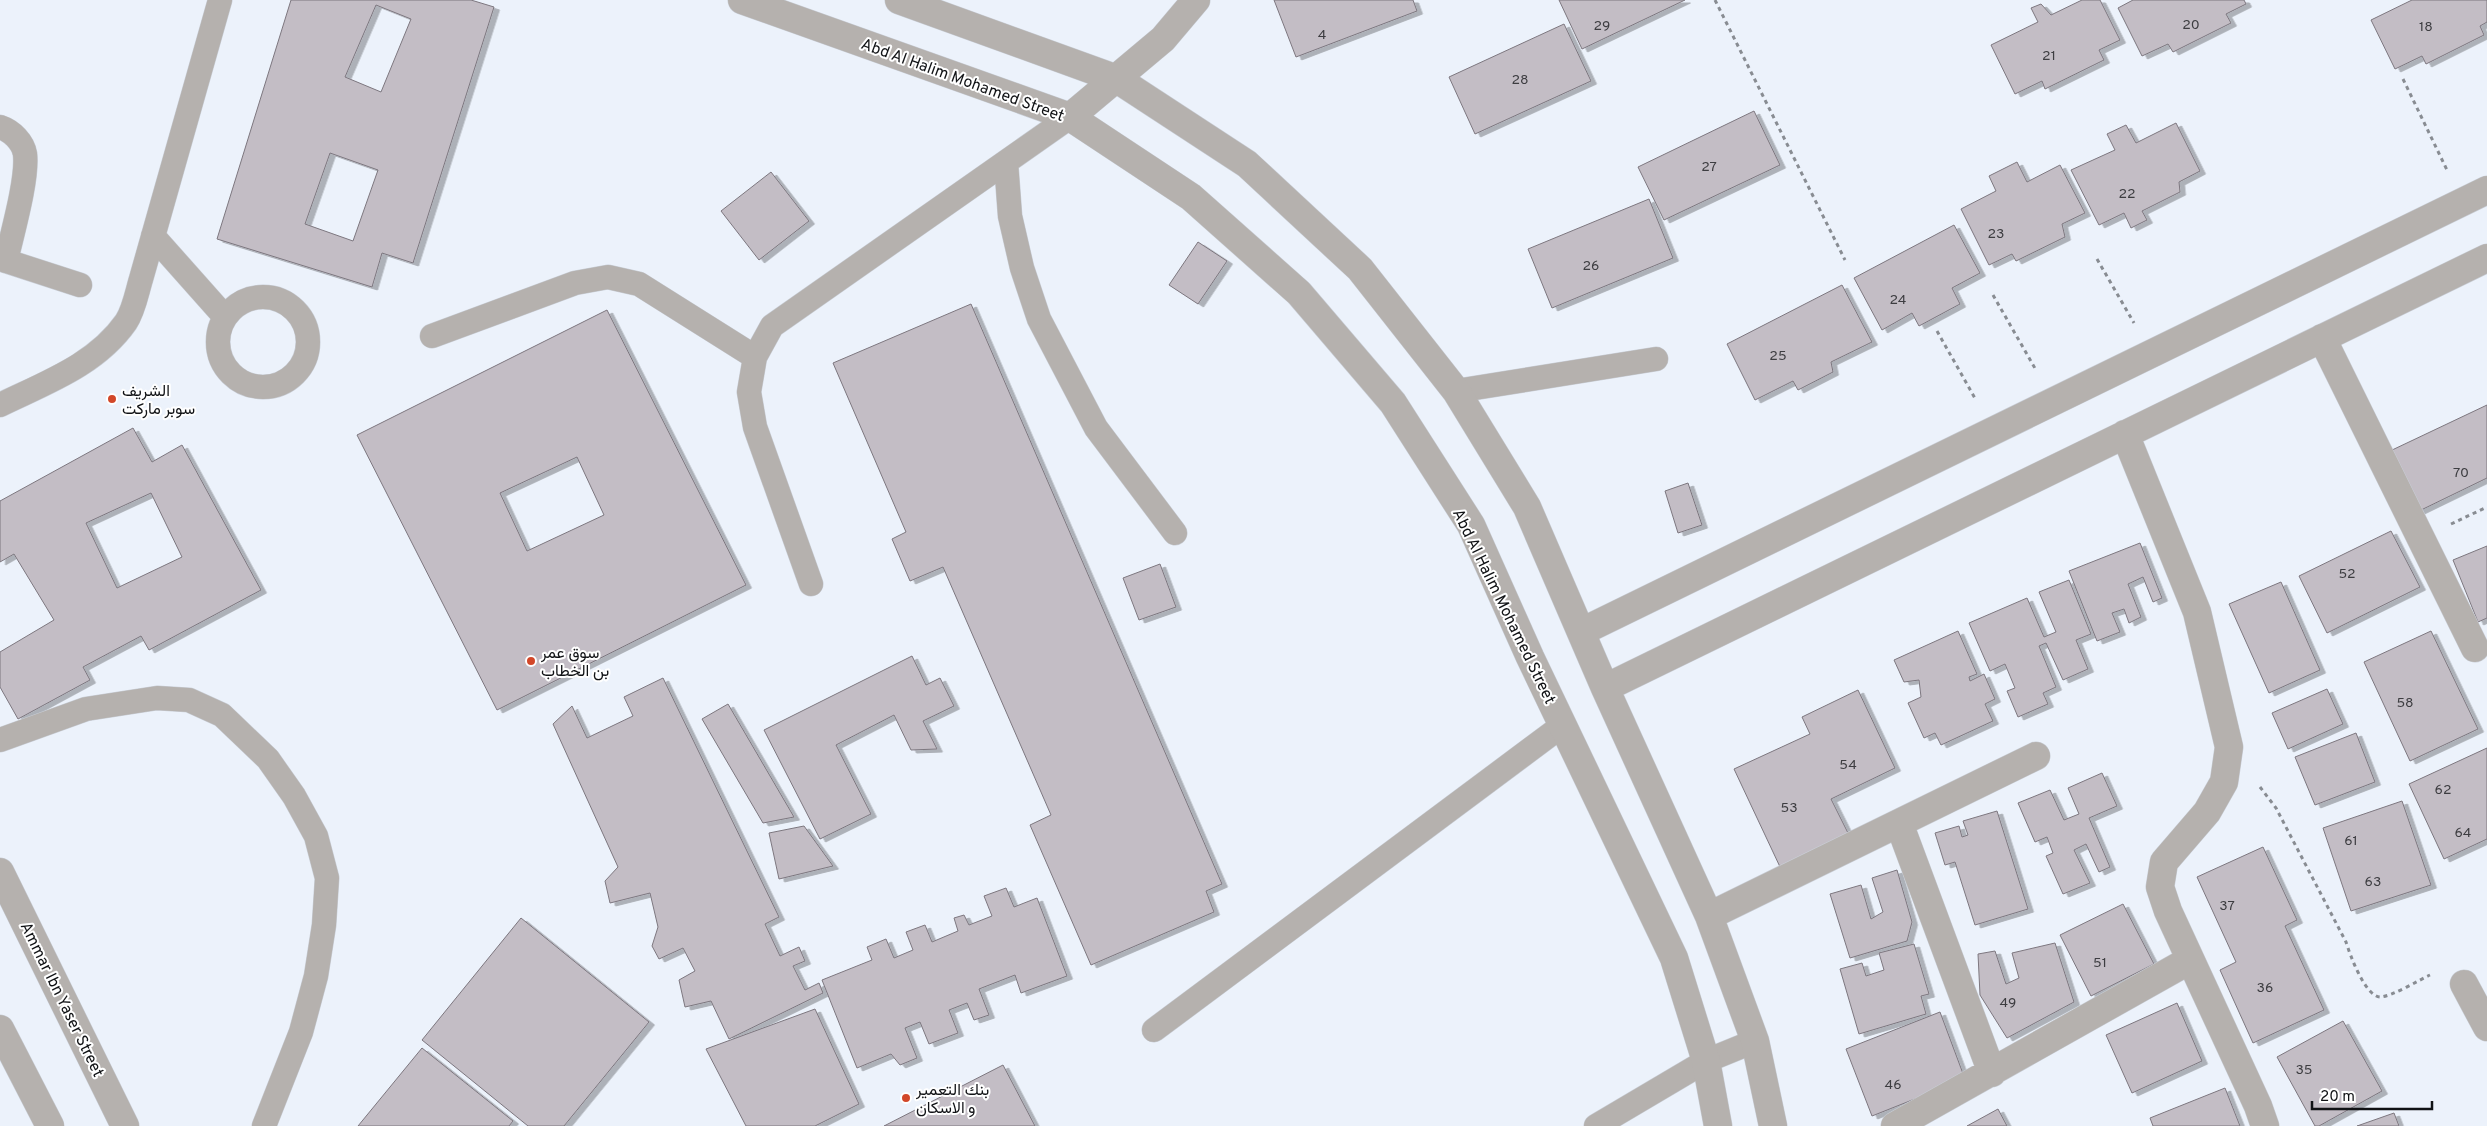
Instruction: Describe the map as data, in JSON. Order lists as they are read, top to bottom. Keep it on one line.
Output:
{"streets":{"street":["Abd Al Halim Mohamed Street","Ammar Ibn Yaser Street"]},"places":["الشريف سوبر ماركت","سوق عمر بن الخطاب","بنك التعمير و الاسكان"],"house_numbers":["20","29","18","4","21","28","27","22","23","26","24","25","70","52","58","54","62","53","64","61","63","37","51","36","49","35","46"],"scale_bar":"20 m"}
